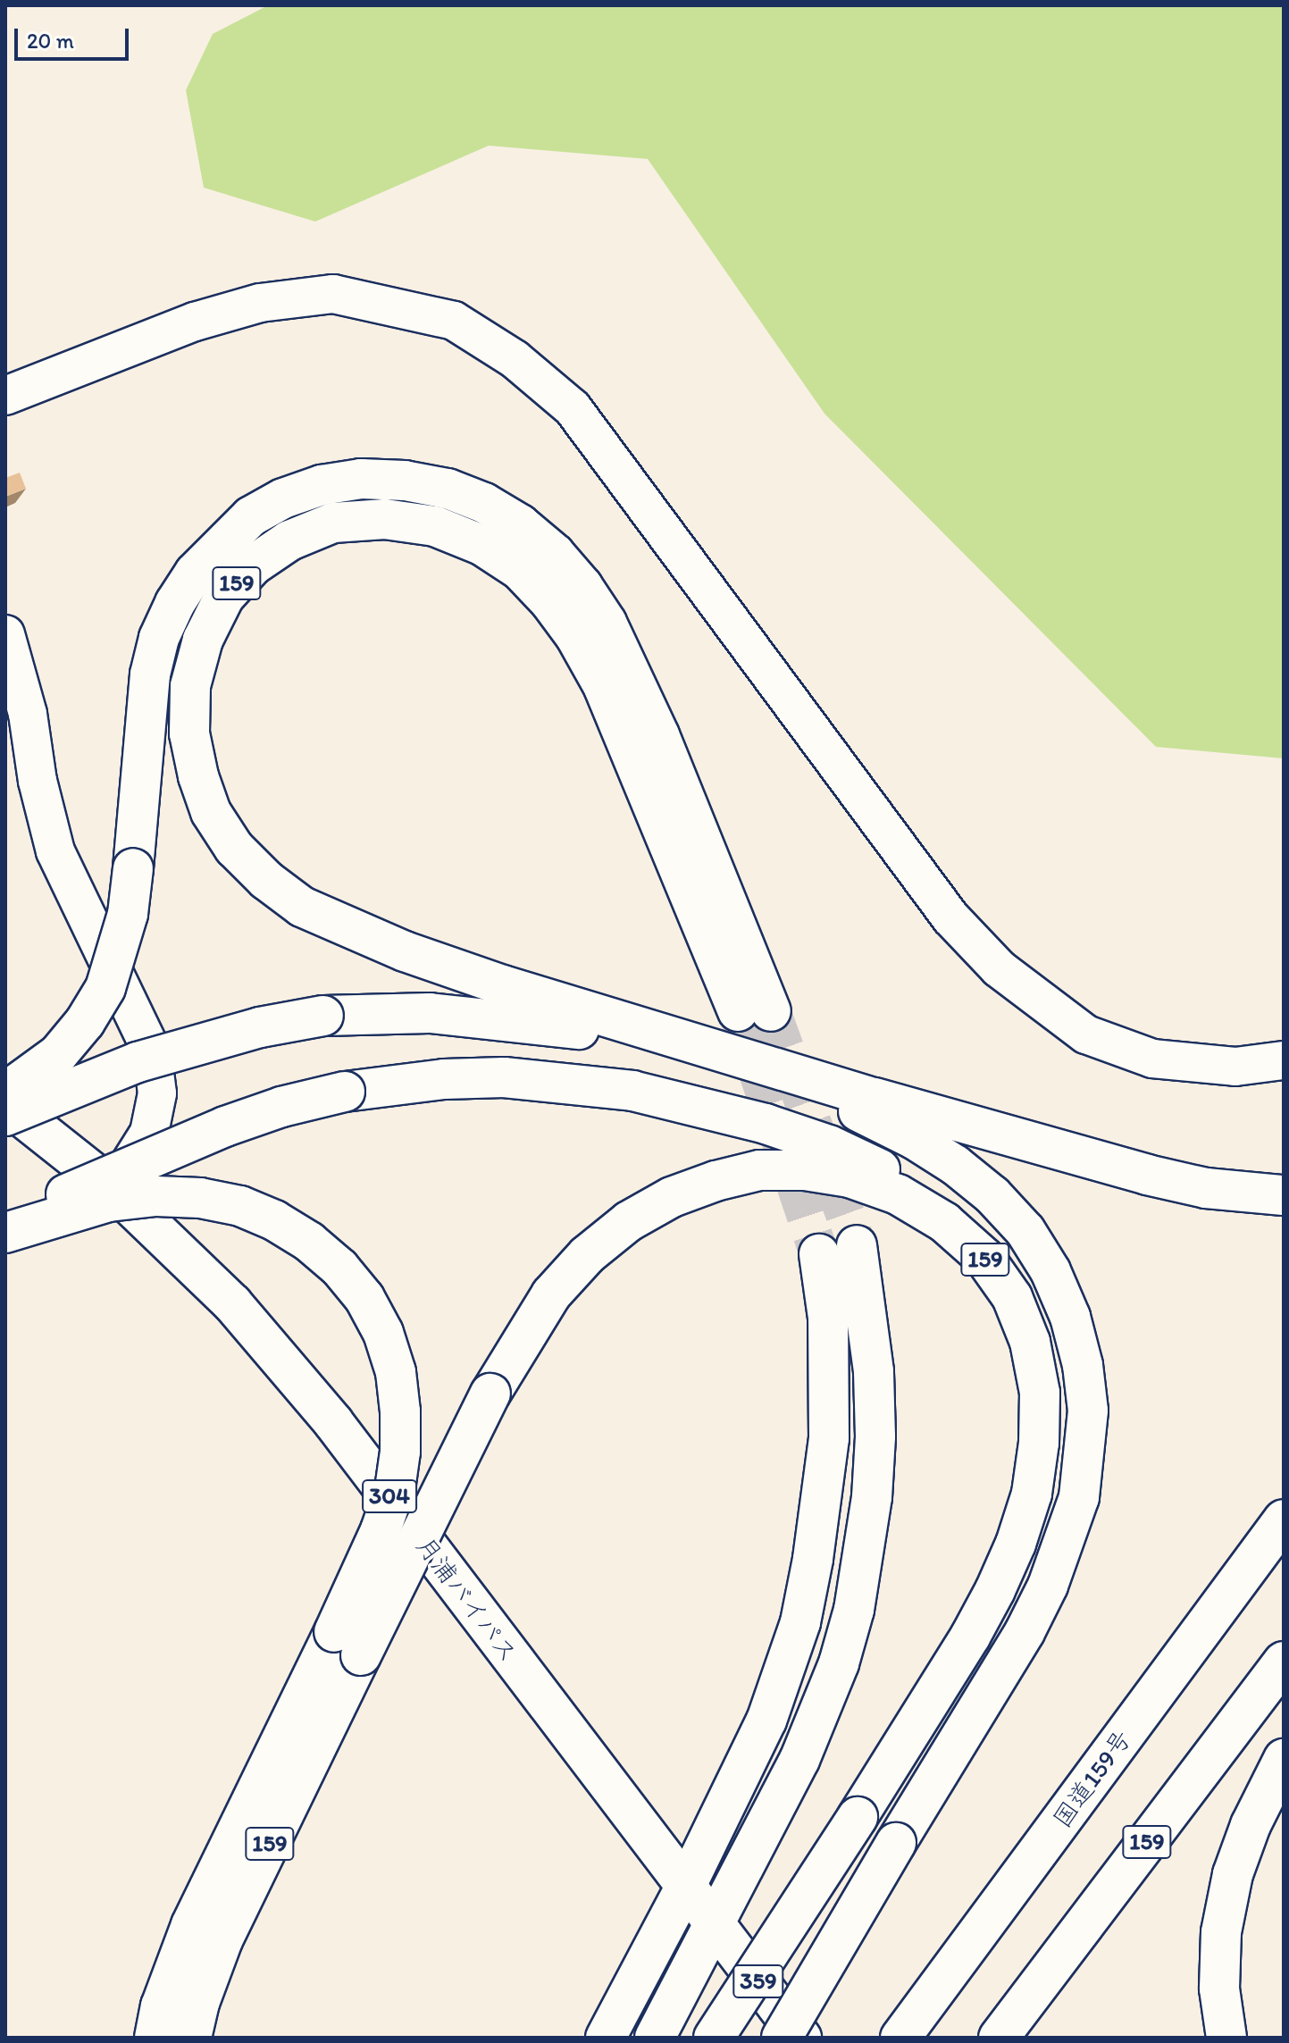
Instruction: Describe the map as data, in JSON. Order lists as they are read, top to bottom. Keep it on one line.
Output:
{"streets":{"highway":["159","304","月浦バイパス","国道159号","359"]},"scale_bar":"20 m"}
